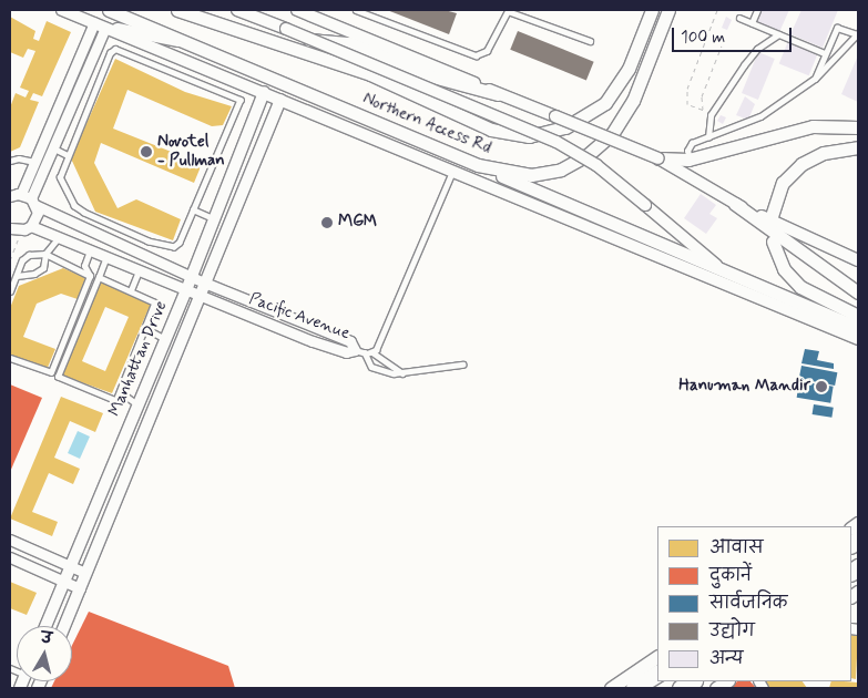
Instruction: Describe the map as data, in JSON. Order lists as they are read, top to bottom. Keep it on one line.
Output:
{"streets":{"main road":["Northern Access Rd"],"street":["Pacific Avenue","Manhattan Drive"]},"crossings":[["Pacific Avenue","Manhattan Drive"]],"places":["Novotel - Pullman","MGM","Hanuman Mandir"],"legend":["आवास","दुकानें","सार्वजनिक","उद्योग","अन्य"],"scale_bar":"100 m","north":"top"}
